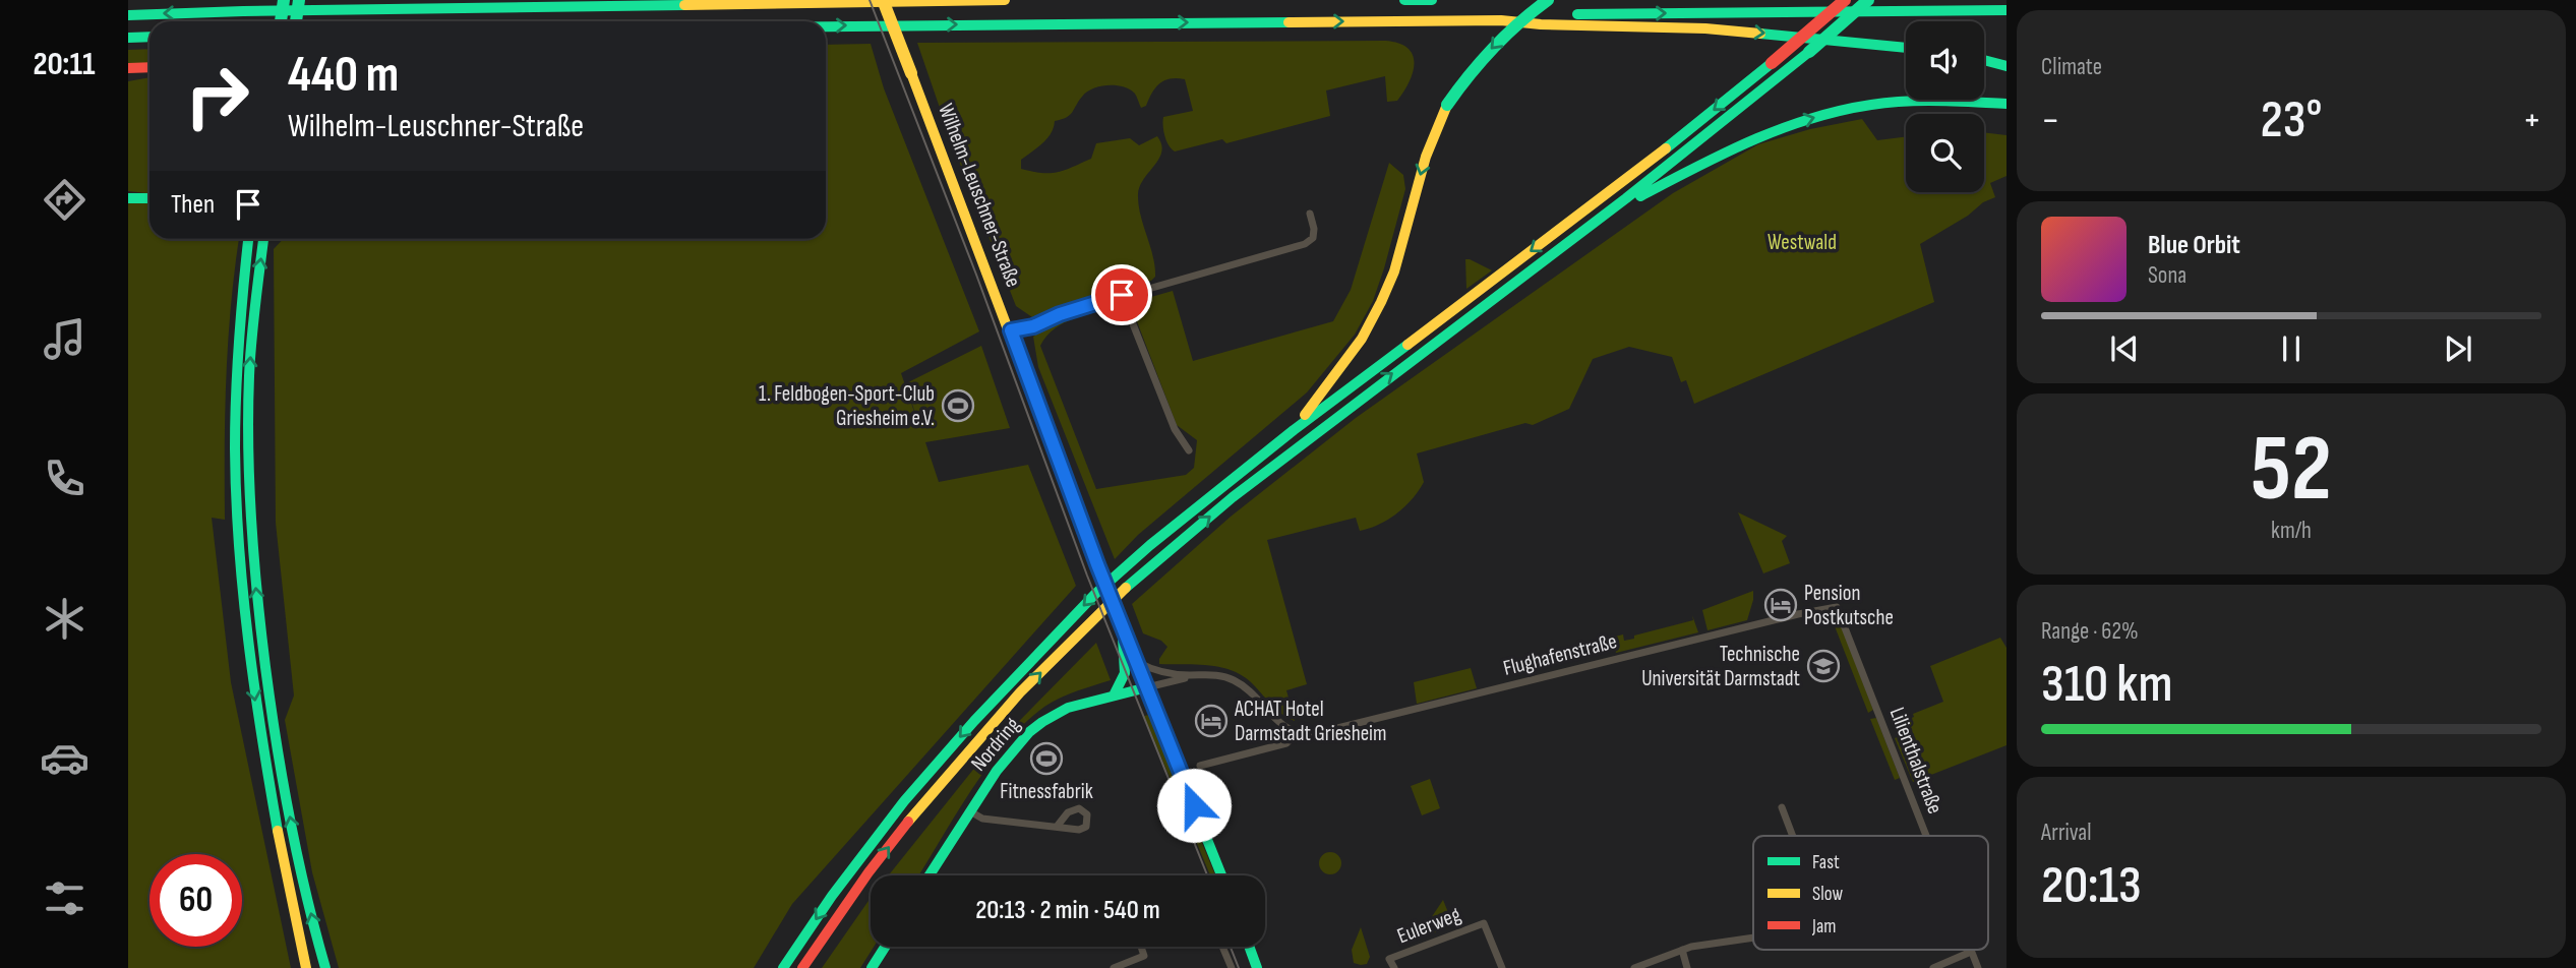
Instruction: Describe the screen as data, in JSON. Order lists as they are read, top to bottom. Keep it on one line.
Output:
{"streets":{"main road":["Wilhelm-Leuschner-Straße","Nordring"],"street":["Flughafenstraße","Lilienthalstraße","Eulerweg"]},"crossings":[["Wilhelm-Leuschner-Straße","Nordring"],["Flughafenstraße","Lilienthalstraße"]],"parks":["Westwald"],"places":{"sports":["1. Feldbogen-Sport-Club Griesheim e.V.","Fitnessfabrik"],"hotel":["Pension Postkutsche","ACHAT Hotel Darmstadt Griesheim"],"school or university":["Technische Universität Darmstadt"]},"legend":["Fast","Slow","Jam"],"page":{"tabs":"20:11","tile":["Climate",["52","km/h"],["Range · 62%","310 km"],["Arrival","20:13"]],"turn":["440 m","Wilhelm-Leuschner-Straße"],"heat":["−","23°","+"],"then":"Then","song":["Blue Orbit","Sona"],"limit":"60","trip":"20:13 · 2 min · 540 m"}}
